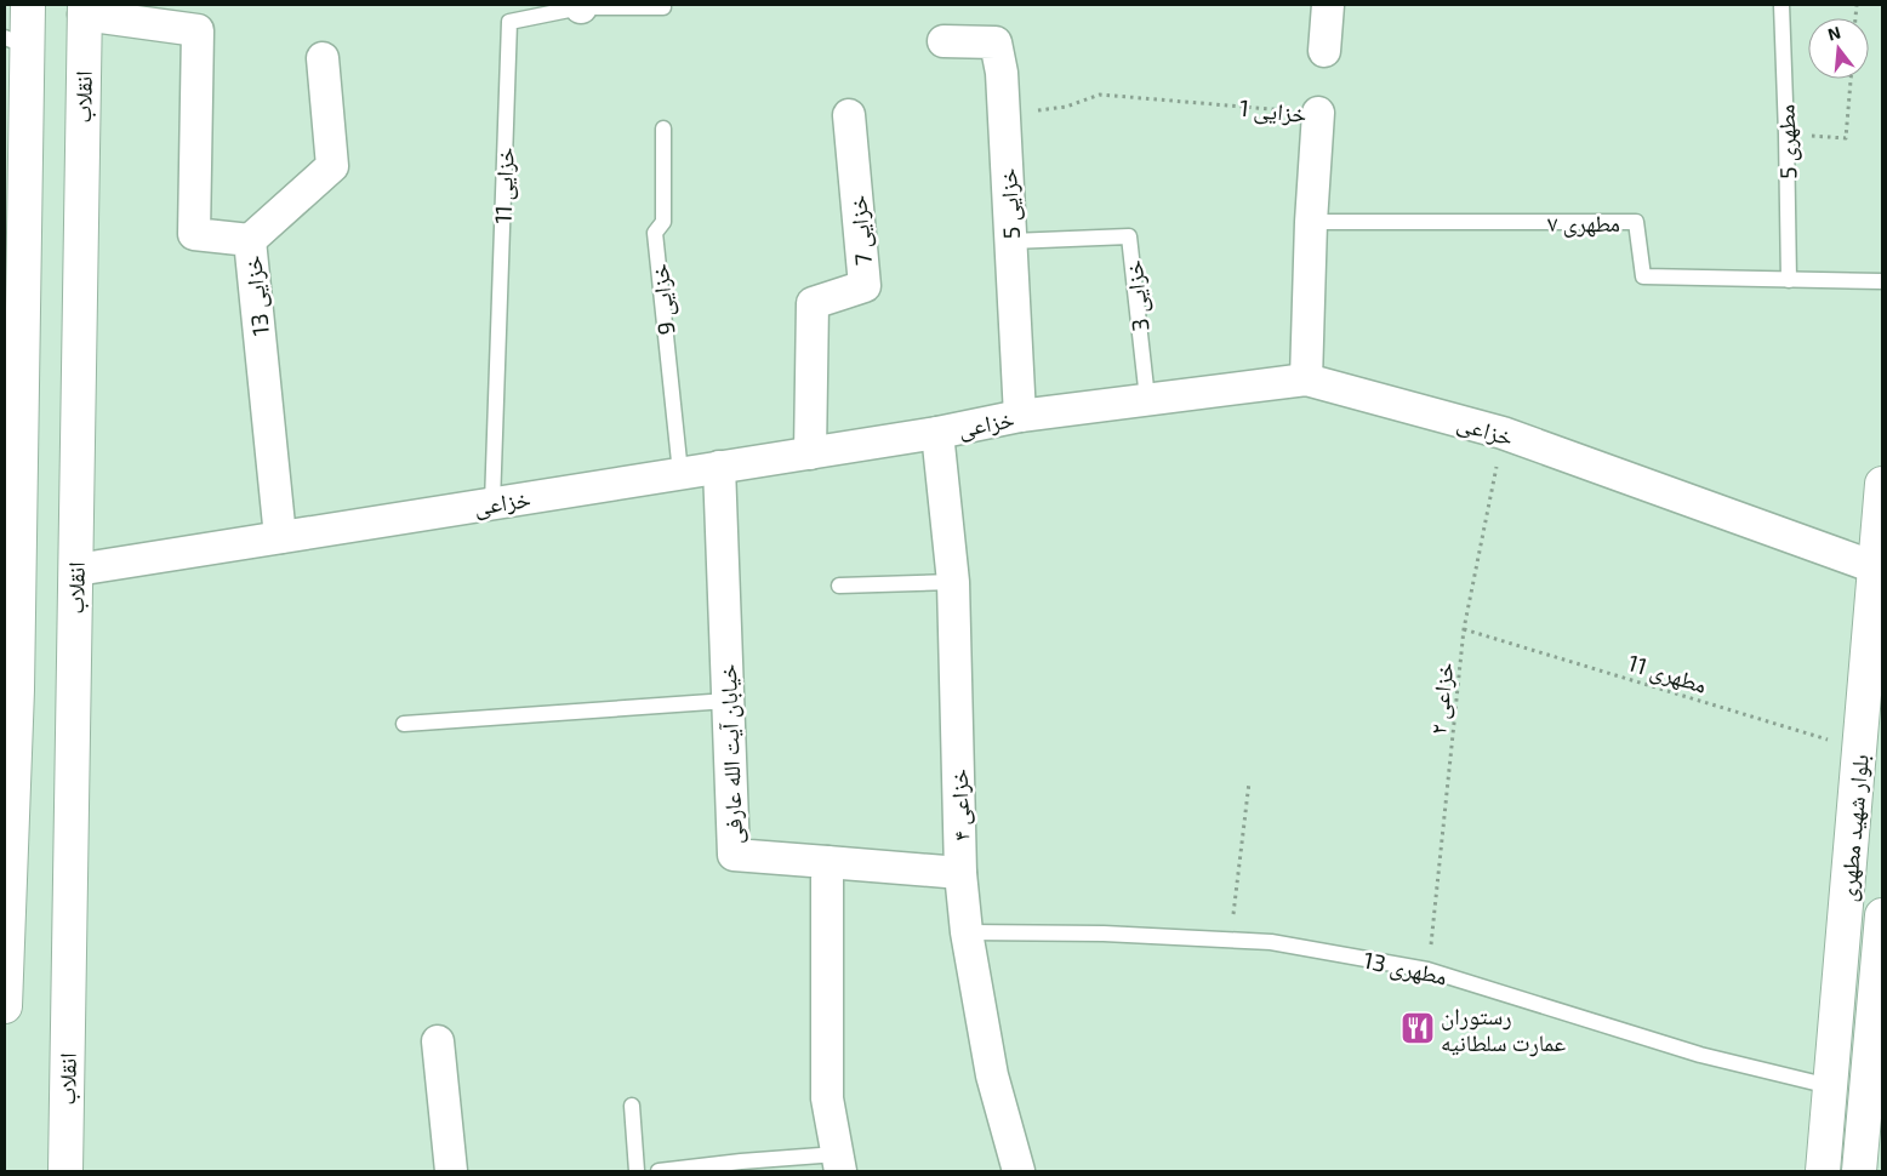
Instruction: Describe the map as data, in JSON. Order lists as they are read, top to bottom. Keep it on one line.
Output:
{"streets":{"main road":["انقلاب","بلوار شهید مطهری"],"street":["خزایی 1","خزایی 5","خزایی 7","خزایی 13","خزاعی","خیابان آیت الله عارفی","خزاعی ۴"],"lane":["مطهری 5","خزایی 11","مطهری ۷","خزایی 3","خزایی 9","مطهری 13"],"path":["مطهری 11","خزاعی ۲"]},"crossings":[["انقلاب","خزایی 13"],["انقلاب","خزاعی"],["خزایی 1","خزایی 5"],["خزایی 1","مطهری ۷"],["خزایی 1","خزاعی"],["مطهری 5","مطهری ۷"],["خزایی 11","خزاعی"],["خزایی 5","خزایی 3"],["خزایی 5","خزاعی"],["خزایی 7","خزاعی"],["خزایی 13","خزاعی"],["خزایی 3","خزاعی"],["خزایی 9","خزاعی"],["خزاعی","خزاعی ۲"],["خزاعی","خیابان آیت الله عارفی"],["خزاعی","خزاعی ۴"],["خزاعی","بلوار شهید مطهری"],["مطهری 11","خزاعی ۲"],["مطهری 11","بلوار شهید مطهری"],["خزاعی ۲","مطهری 13"],["خزاعی ۴","مطهری 13"],["بلوار شهید مطهری","مطهری 13"]],"places":{"restaurant":["رستوران عمارت سلطانیه"]},"north":"top"}
